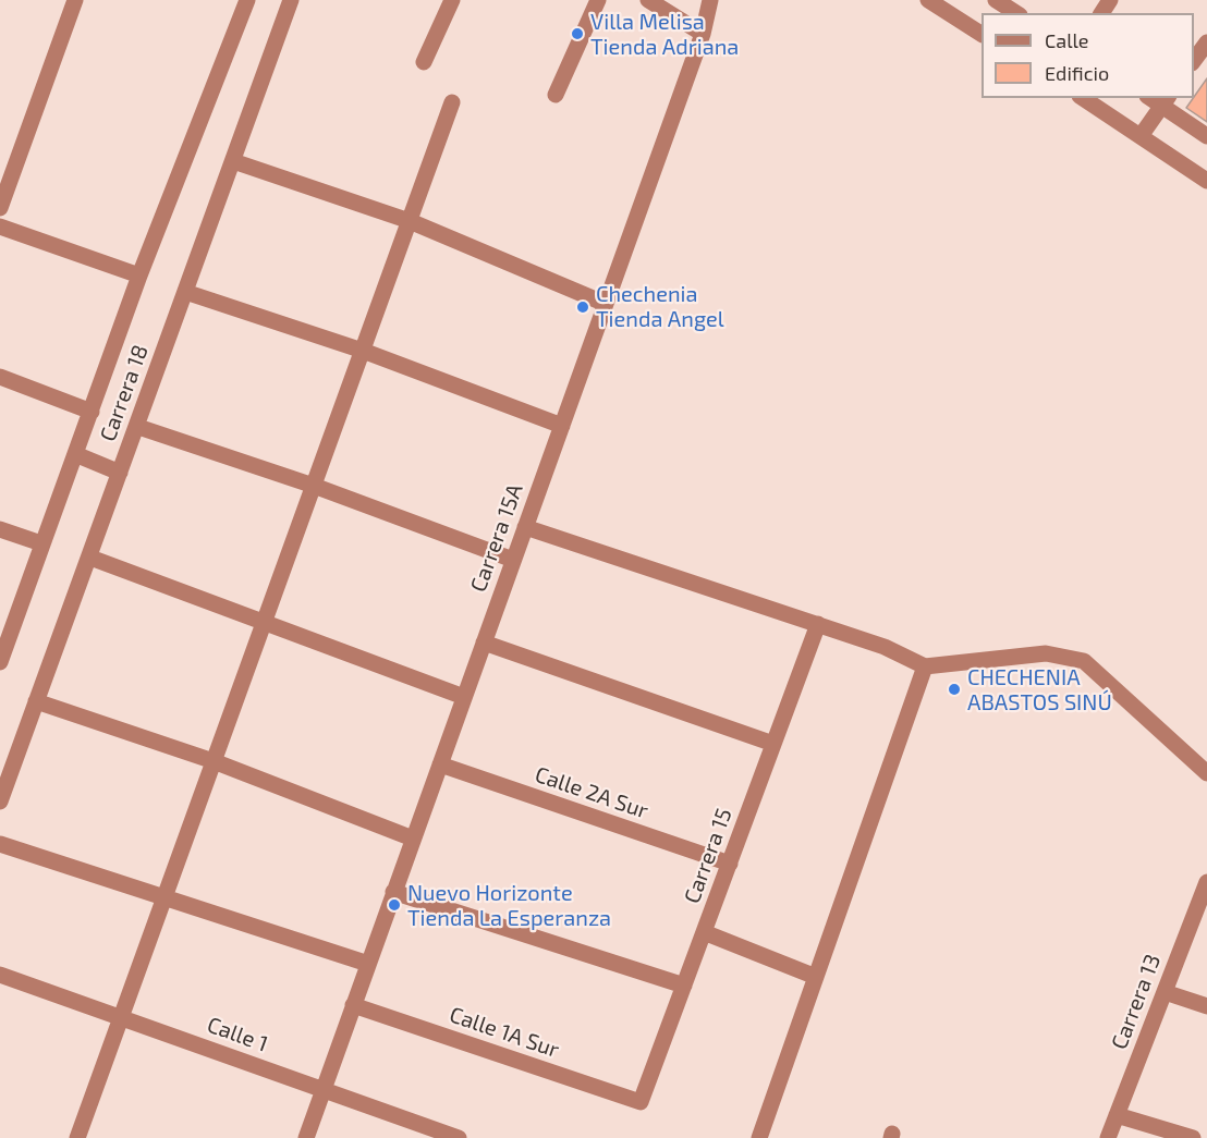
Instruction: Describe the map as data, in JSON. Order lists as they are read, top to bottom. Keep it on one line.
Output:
{"streets":{"street":["Carrera 18","Carrera 15A","Calle 2A Sur","Carrera 15","Carrera 13","Calle 1A Sur","Calle 1"]},"crossings":[["Carrera 15A","Calle 2A Sur"],["Carrera 15A","Calle 1A Sur"],["Carrera 15A","Calle 1"],["Calle 2A Sur","Carrera 15"],["Carrera 15","Calle 1A Sur"]],"places":["Villa Melisa Tienda Adriana","Chechenia Tienda Angel","CHECHENIA ABASTOS SINÚ","Nuevo Horizonte Tienda La Esperanza"],"legend":["Calle","Edificio"]}
